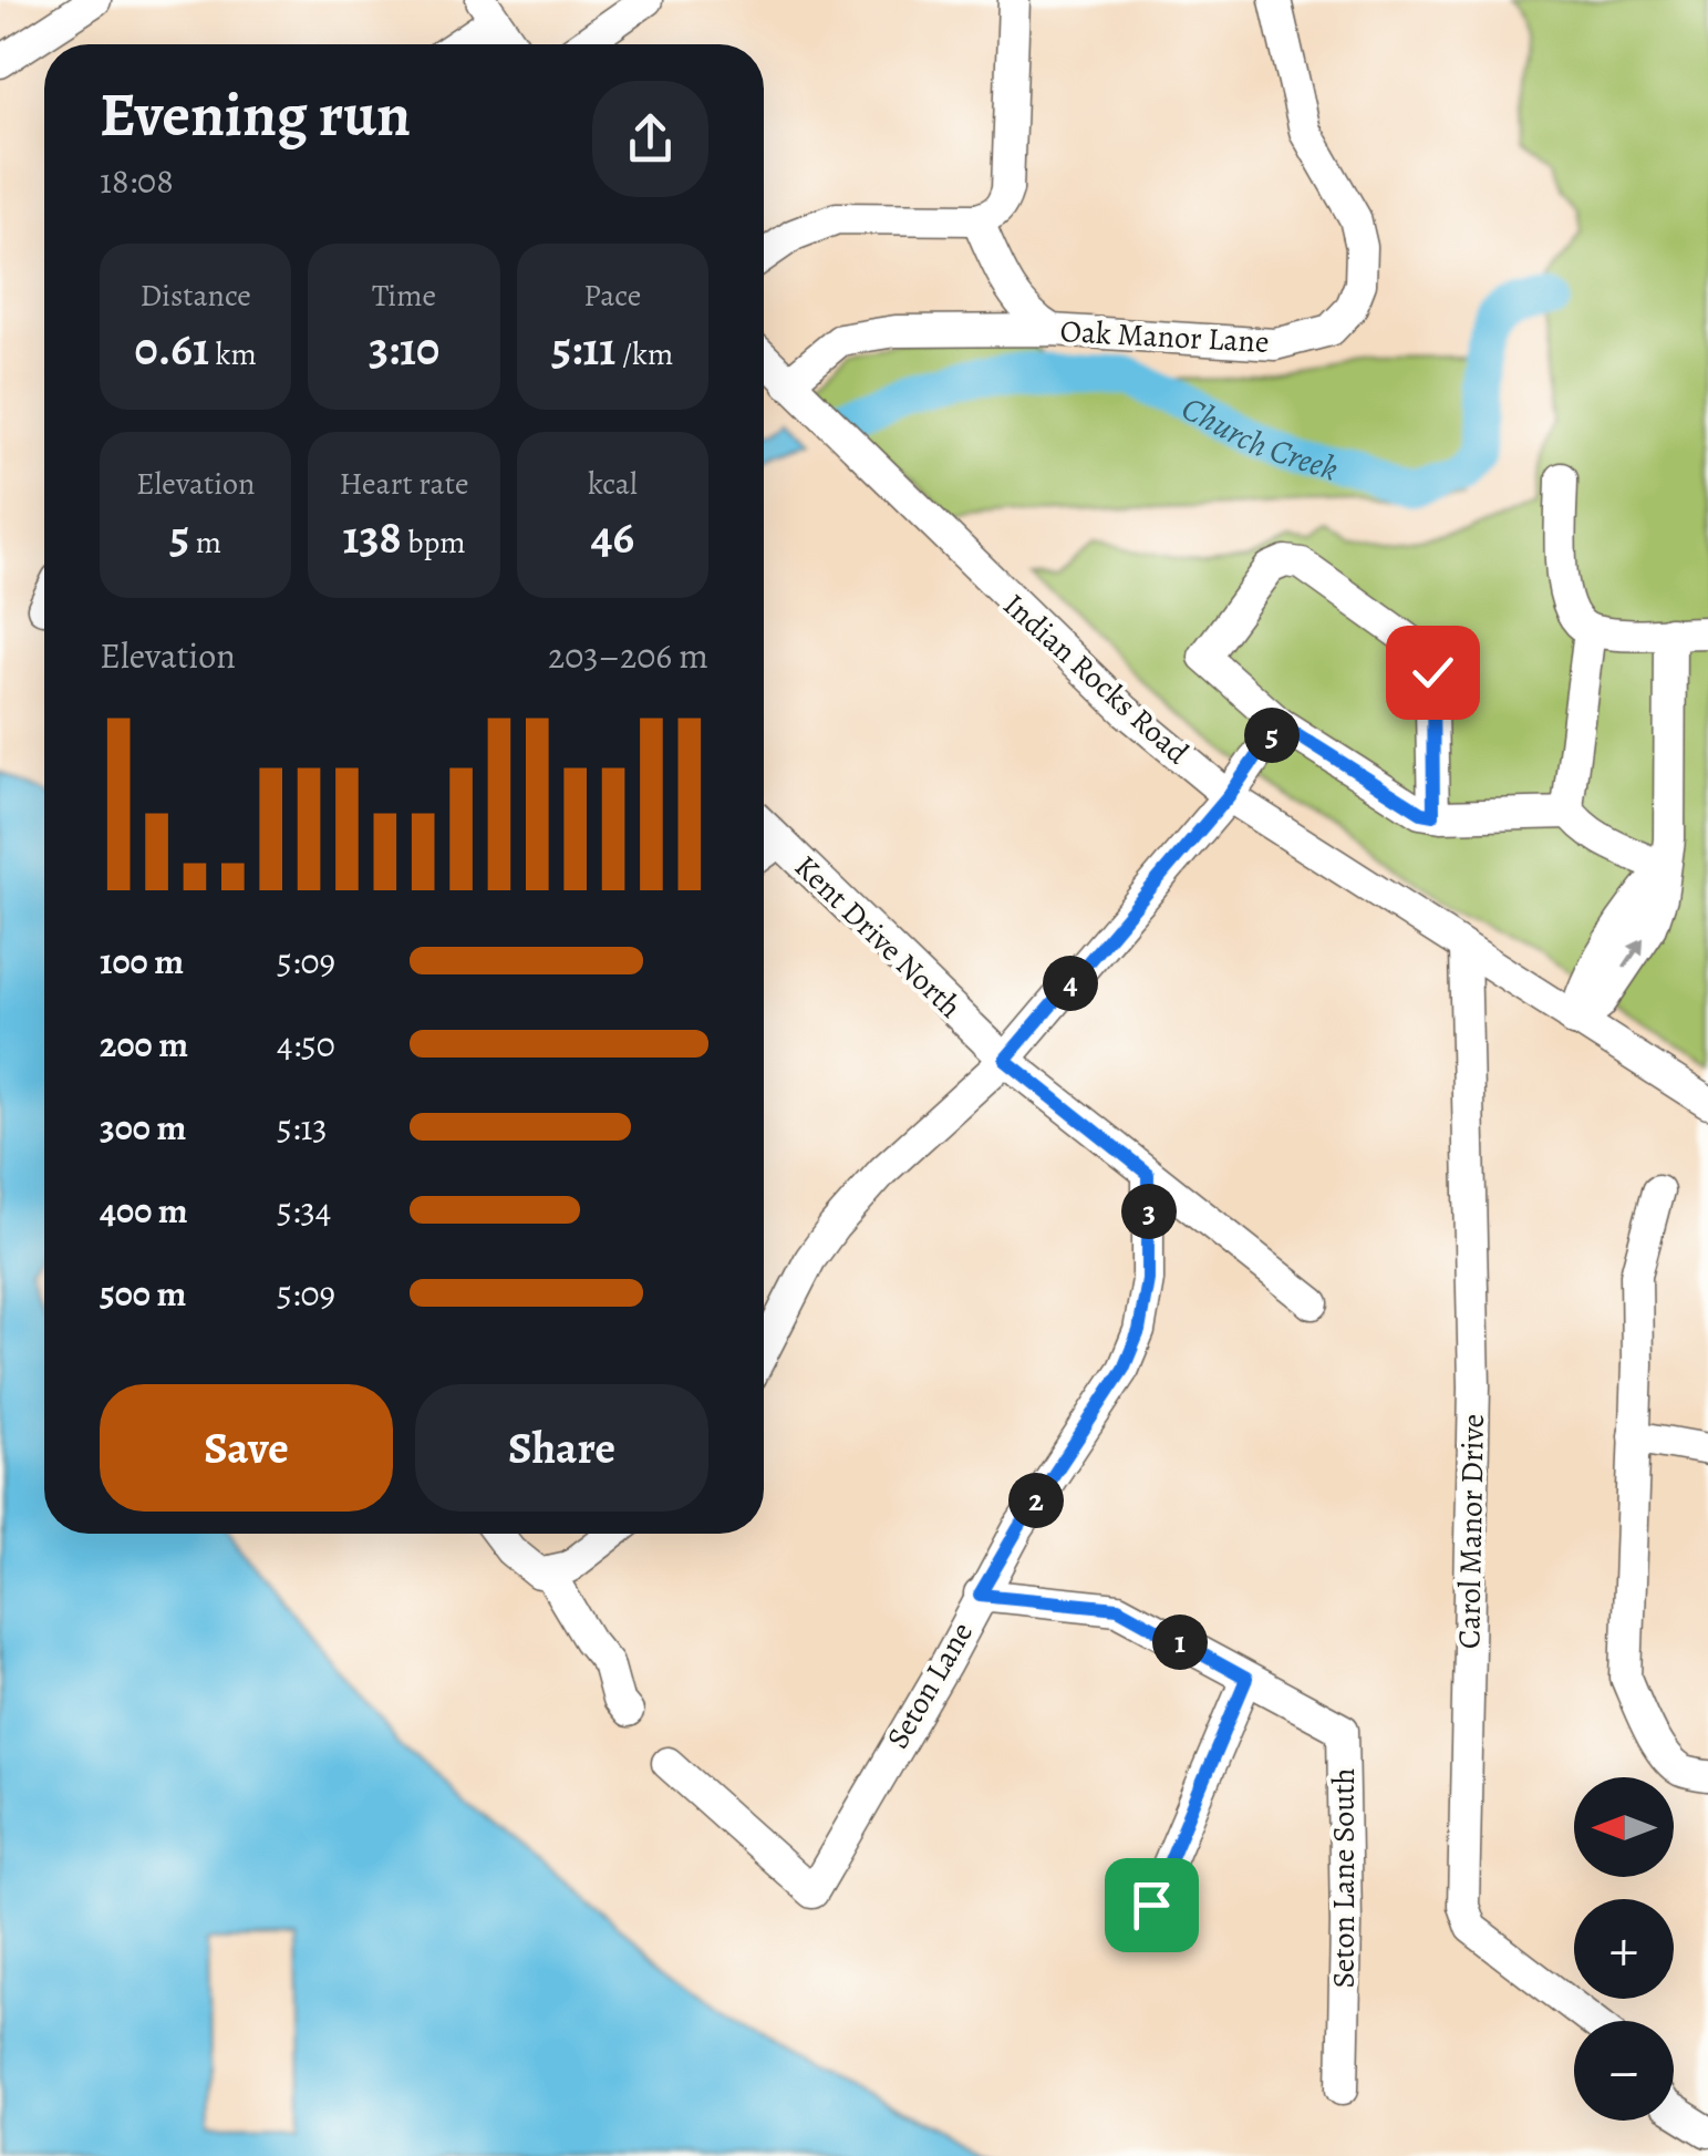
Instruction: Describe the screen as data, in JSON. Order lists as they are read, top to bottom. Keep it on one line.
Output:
{"streets":{"street":["Oak Manor Lane","Indian Rocks Road","Kent Drive North","Carol Manor Drive","Seton Lane","Seton Lane South"]},"crossings":[["Oak Manor Lane","Indian Rocks Road"],["Indian Rocks Road","Carol Manor Drive"],["Kent Drive North","Seton Lane"],["Seton Lane","Seton Lane South"]],"water":["Church Creek"],"north":"left","page":{"heading":["Evening run","18:08"],"stats":[["Distance","0.61 km"],["Time","3:10"],["Pace","5:11 /km"],["Elevation","5 m"],["Heart rate","138 bpm"],["kcal","46"]],"chart":["Elevation","203–206 m"],"pins":["5","4","3","2","1"],"list":[{"name":"100 m","note":"5:09"},{"name":"200 m","note":"4:50"},{"name":"300 m","note":"5:13"},{"name":"400 m","note":"5:34"},{"name":"500 m","note":"5:09"}],"buttons":["Save","Share"],"map_buttons":["+","−"]}}
